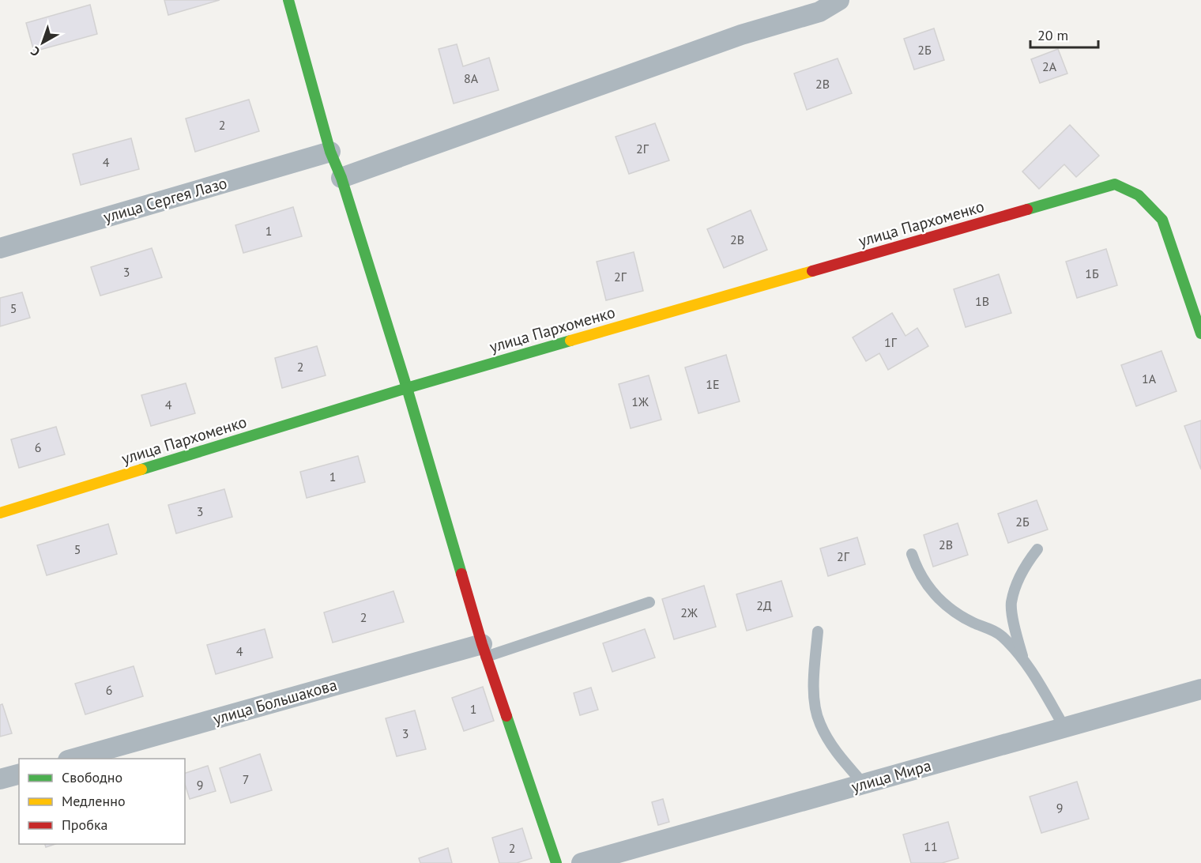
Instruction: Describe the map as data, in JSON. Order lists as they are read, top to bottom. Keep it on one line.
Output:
{"streets":{"street":["улица Сергея Лазо","улица Пархоменко","улица Большакова","улица Мира"]},"house_numbers":["2Б","2А","8А","2В","2","2Г","4","1","2В","3","1Б","2Г","1В","5","1Г","2","1А","1Е","1Ж","4","6","1","3","2Б","2В","5","2Г","2Д","2Ж","2","4","6","1","3","7","9","9","11","2"],"legend":["Свободно","Медленно","Пробка"],"scale_bar":"20 m","north":"bottom left"}
